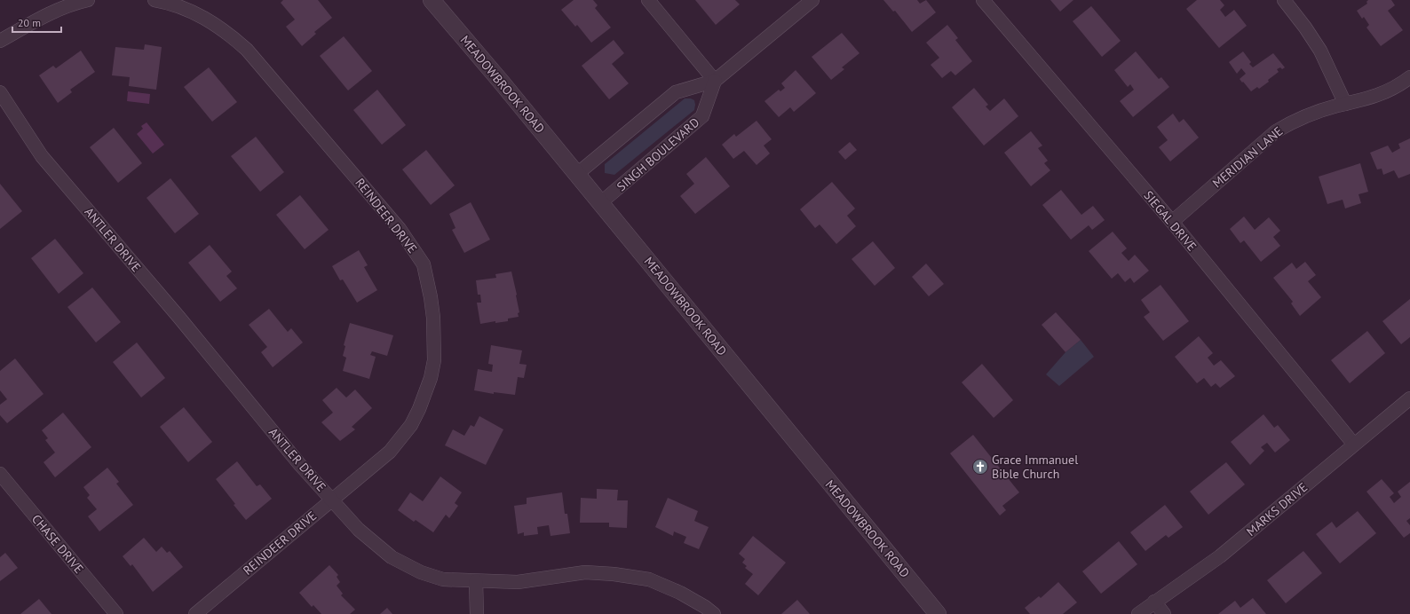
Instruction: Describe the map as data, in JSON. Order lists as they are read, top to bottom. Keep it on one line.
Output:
{"streets":{"street":["MEADOWBROOK ROAD","SINGH BOULEVARD","MERIDIAN LANE","REINDEER DRIVE","SIEGAL DRIVE","ANTLER DRIVE","MARKS DRIVE","CHASE DRIVE"]},"crossings":[["MEADOWBROOK ROAD","SINGH BOULEVARD"],["MERIDIAN LANE","SIEGAL DRIVE"],["REINDEER DRIVE","ANTLER DRIVE"],["SIEGAL DRIVE","MARKS DRIVE"]],"places":{"church":["Grace Immanuel Bible Church"]},"scale_bar":"20 m"}
